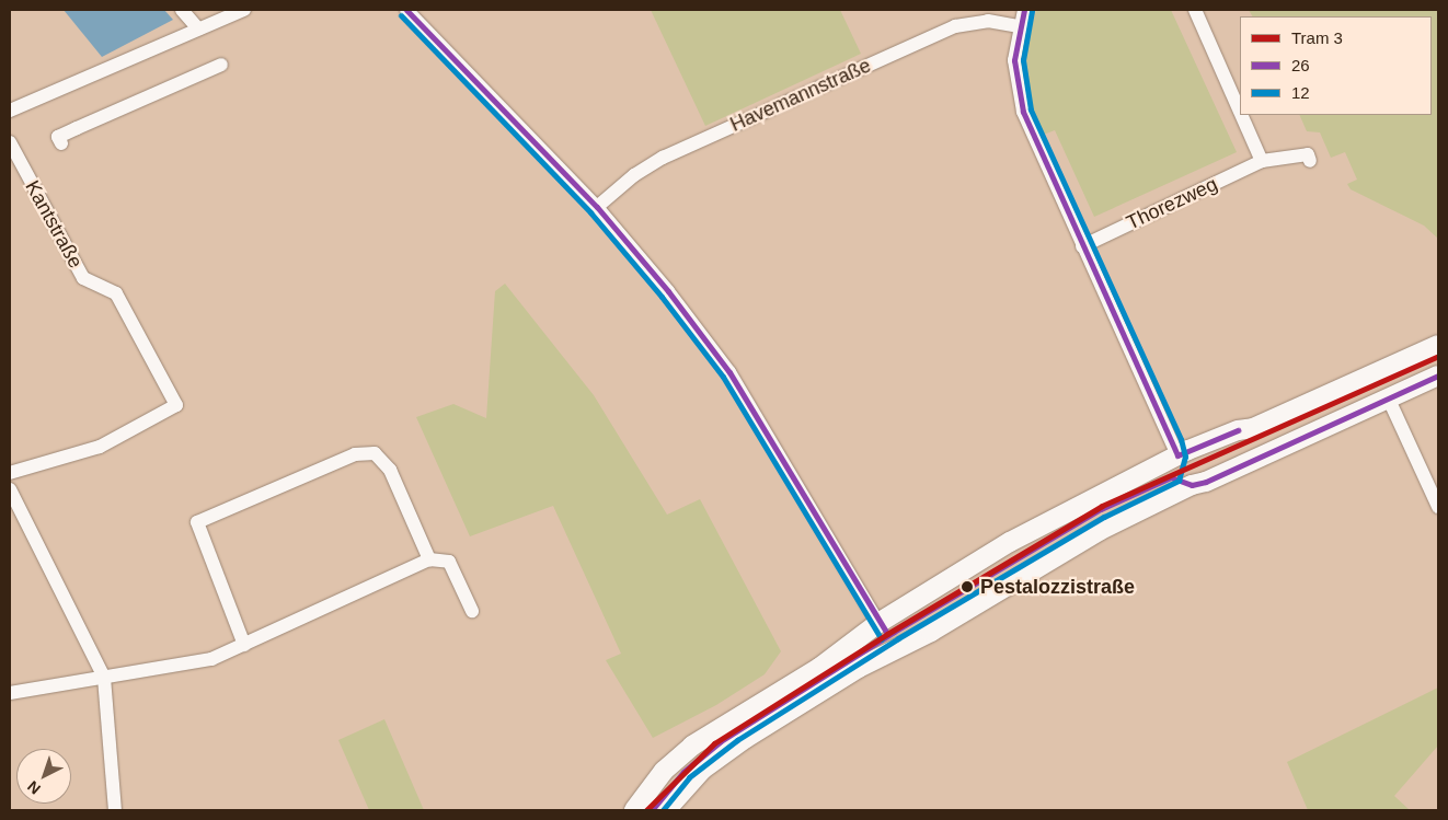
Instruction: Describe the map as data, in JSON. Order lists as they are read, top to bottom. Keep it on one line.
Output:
{"streets":{"street":["Havemannstraße","Thorezweg","Kantstraße"]},"places":["Pestalozzistraße"],"lines":["transit line 26","transit line 12","tram line 3"],"legend":["Tram 3","26","12"],"north":"bottom left"}
